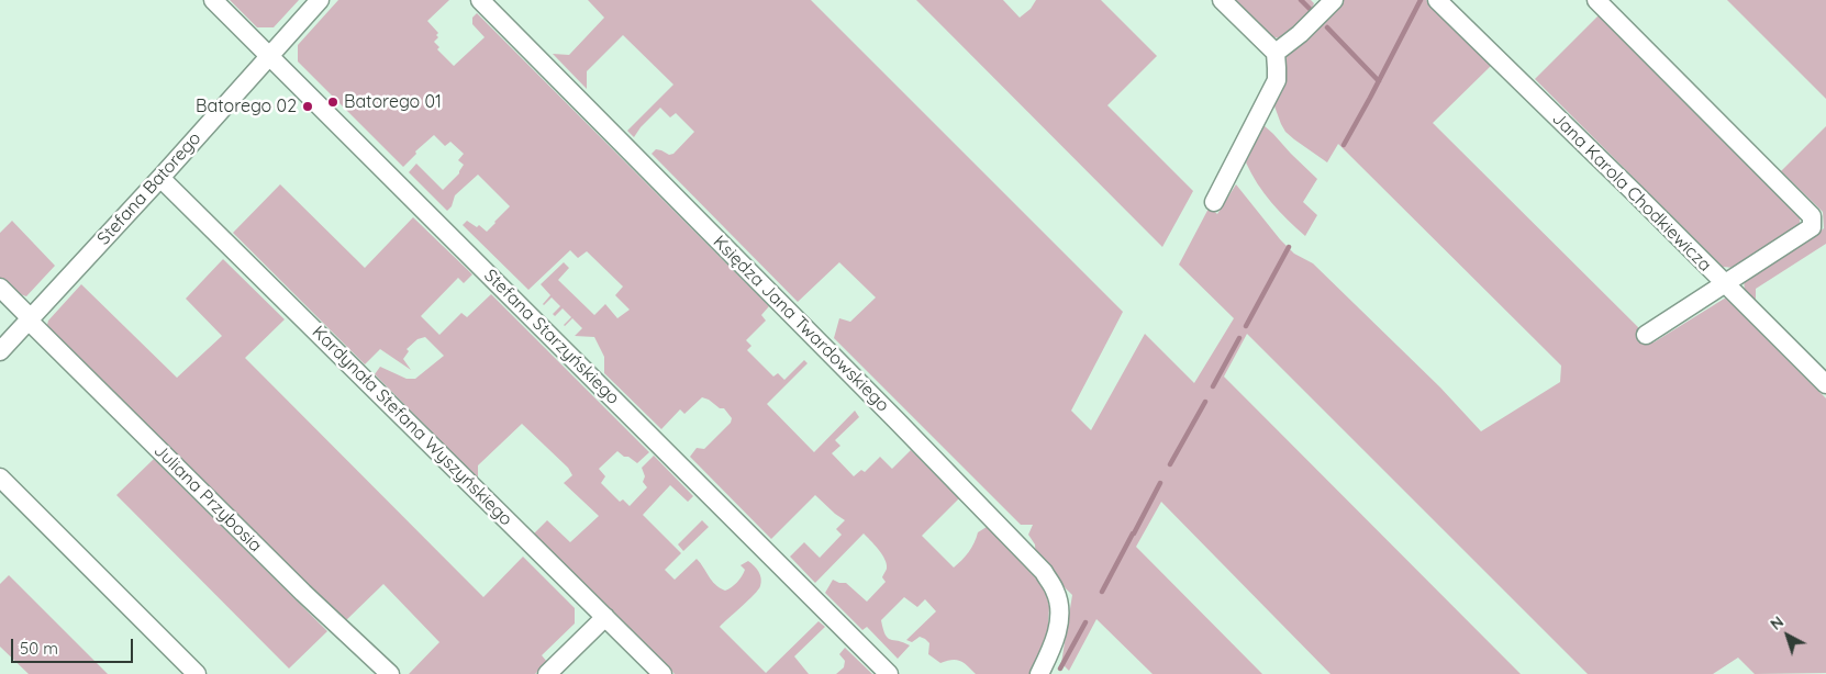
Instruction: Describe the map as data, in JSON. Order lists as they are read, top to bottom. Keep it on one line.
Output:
{"streets":{"street":["Stefana Batorego","Jana Karola Chodkiewicza","Księdza Jana Twardowskiego","Stefana Starzyńskiego","Kardynała Stefana Wyszyńskiego","Juliana Przybosia"]},"crossings":[["Stefana Batorego","Stefana Starzyńskiego"],["Stefana Batorego","Kardynała Stefana Wyszyńskiego"],["Stefana Batorego","Juliana Przybosia"]],"places":["Batorego 01","Batorego 02"],"scale_bar":"50 m","north":"top left"}
